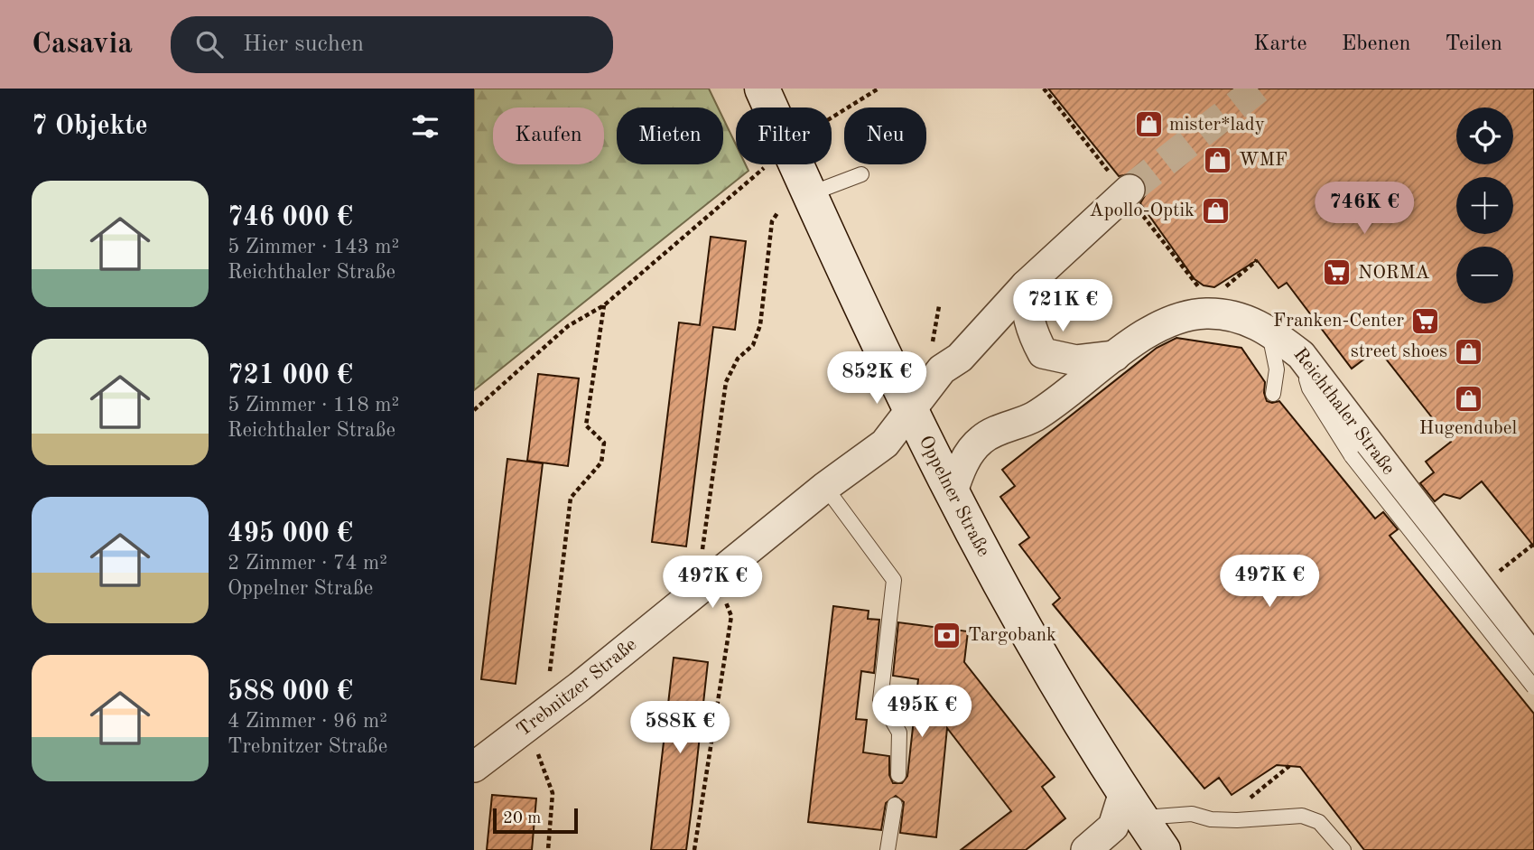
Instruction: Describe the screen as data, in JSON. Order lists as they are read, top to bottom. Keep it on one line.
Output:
{"streets":{"street":["Reichthaler Straße","Oppelner Straße","Trebnitzer Straße"]},"crossings":[["Reichthaler Straße","Oppelner Straße"],["Oppelner Straße","Trebnitzer Straße"]],"places":{"shop":["mister*lady","WMF","Apollo-Optik","street shoes","Hugendubel"],"supermarket":["NORMA","Franken-Center"],"bank":["Targobank"]},"scale_bar":"20 m","page":{"header":"Casavia","search":"Hier suchen","nav":["Karte","Ebenen","Teilen"],"heading":"7 Objekte","map_buttons":["+","−"],"chip":["Kaufen","Mieten","Filter","Neu"],"list":[{"name":"746 000 €","note":"5 Zimmer · 143 m² · Reichthaler Straße"},{"name":"721 000 €","note":"5 Zimmer · 118 m² · Reichthaler Straße"},{"name":"495 000 €","note":"2 Zimmer · 74 m² · Oppelner Straße"},{"name":"588 000 €","note":"4 Zimmer · 96 m² · Trebnitzer Straße"}],"price":["746K €","721K €","852K €","497K €","497K €","495K €","588K €"],"scale":"20 m"}}
